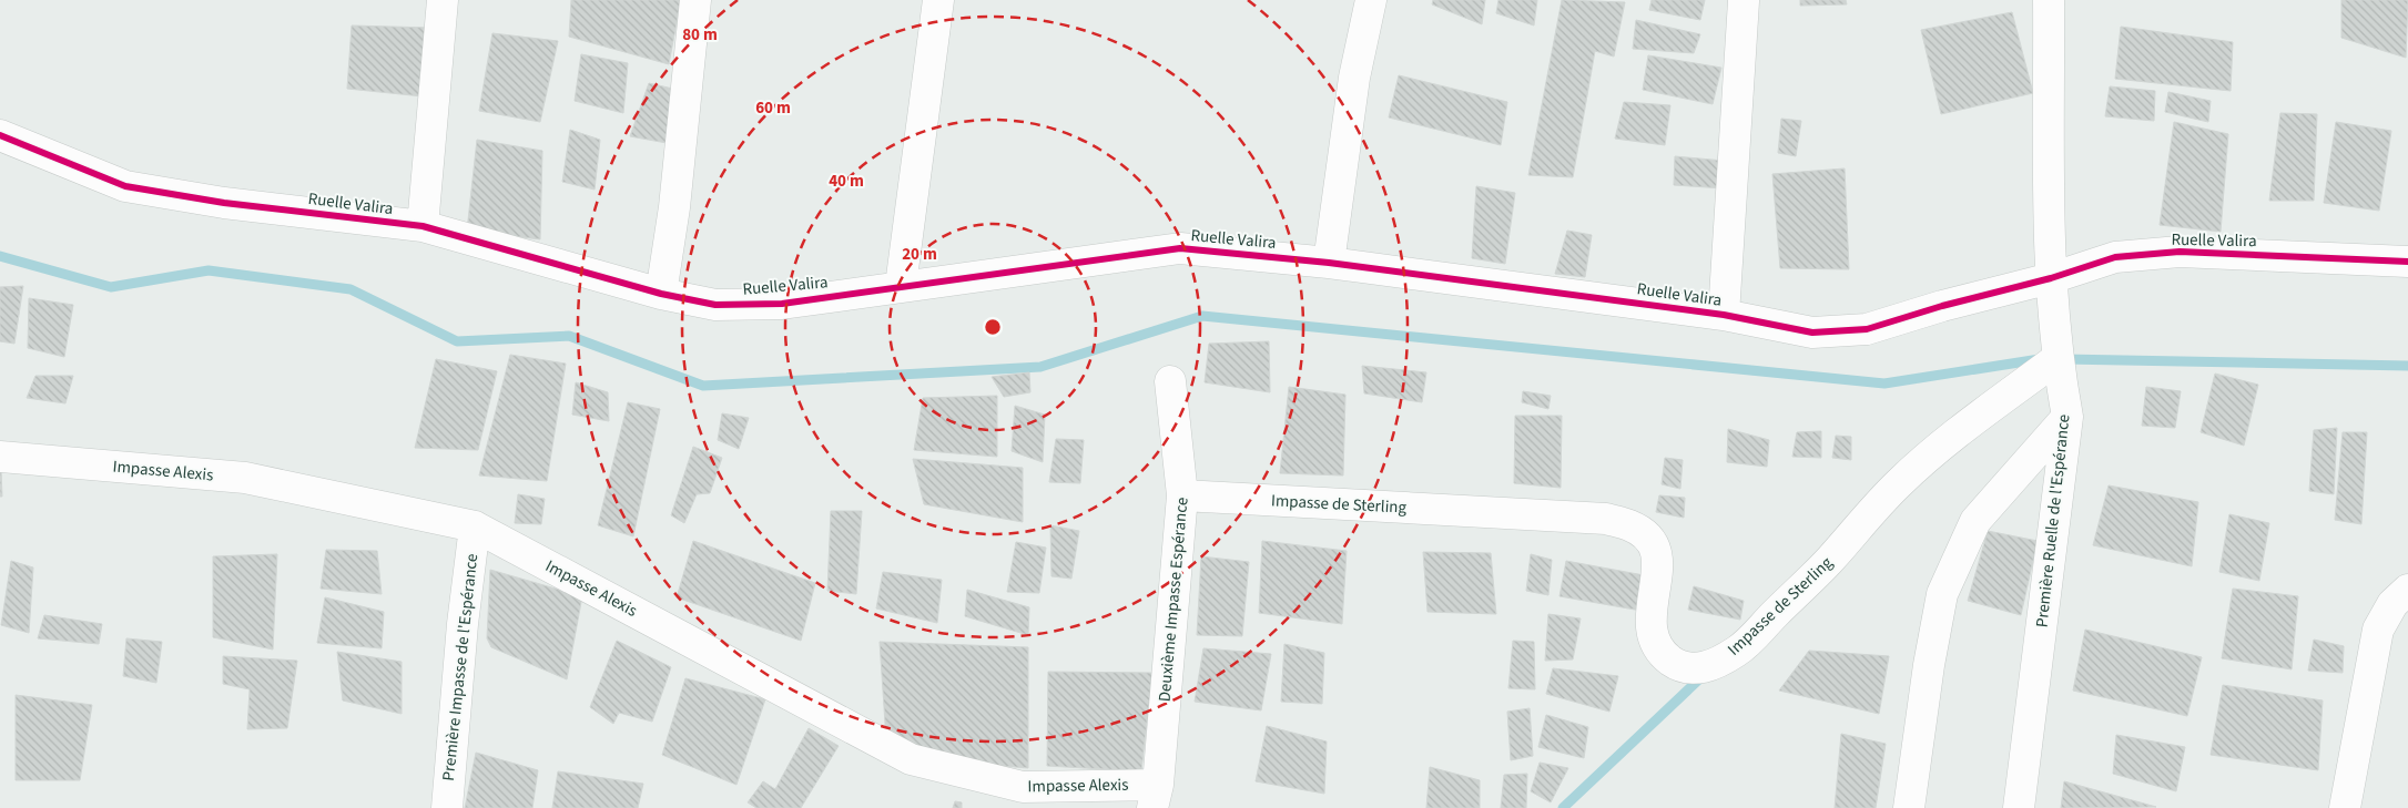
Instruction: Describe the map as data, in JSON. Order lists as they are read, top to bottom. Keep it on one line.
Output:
{"streets":{"street":["Ruelle Valira","Impasse Alexis","Impasse de Sterling","Première Ruelle de l'Espérance","Deuxième Impasse Espérance","Première Impasse de l'Espérance"]},"crossings":[["Ruelle Valira","Première Ruelle de l'Espérance"],["Impasse Alexis","Deuxième Impasse Espérance"],["Impasse Alexis","Première Impasse de l'Espérance"],["Impasse de Sterling","Première Ruelle de l'Espérance"],["Impasse de Sterling","Deuxième Impasse Espérance"]],"rings":["80 m","60 m","40 m","20 m"]}
